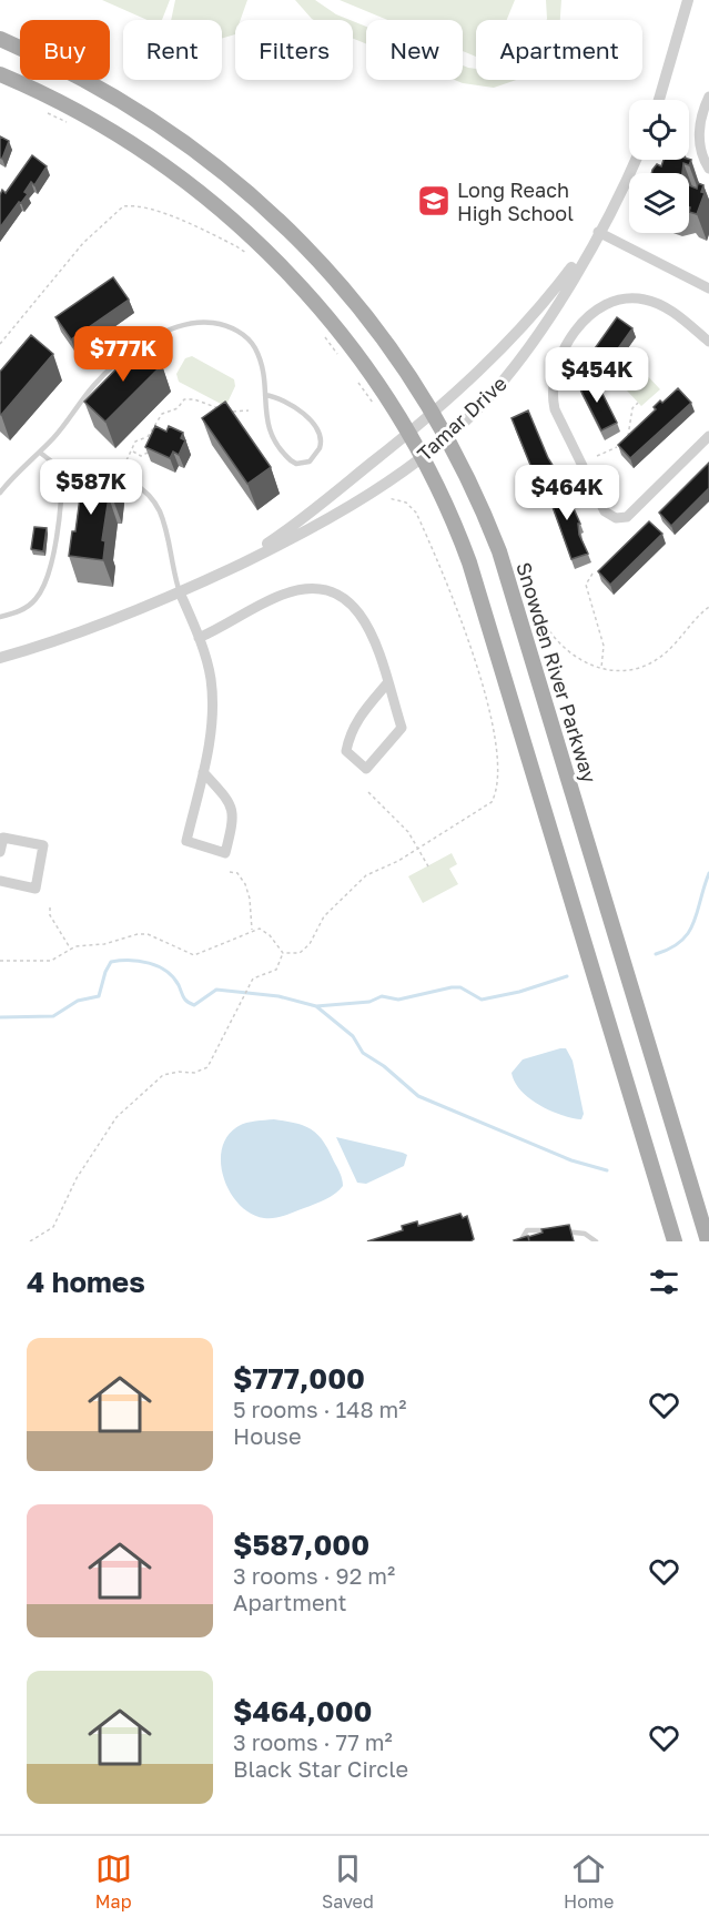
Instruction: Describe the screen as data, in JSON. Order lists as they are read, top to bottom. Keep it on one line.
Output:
{"streets":{"main road":["Snowden River Parkway"],"street":["Tamar Drive"]},"crossings":[["Tamar Drive","Snowden River Parkway"]],"places":{"school or university":["Long Reach High School"]},"page":{"chip":["Buy","Rent","Filters","New","Apartment"],"price":["$777K","$454K","$587K","$464K"],"heading":"4 homes","list":[{"name":"$777,000","note":"5 rooms · 148 m² · House"},{"name":"$587,000","note":"3 rooms · 92 m² · Apartment"},{"name":"$464,000","note":"3 rooms · 77 m² · Black Star Circle"}],"tabs":["Map","Saved","Home"]}}
